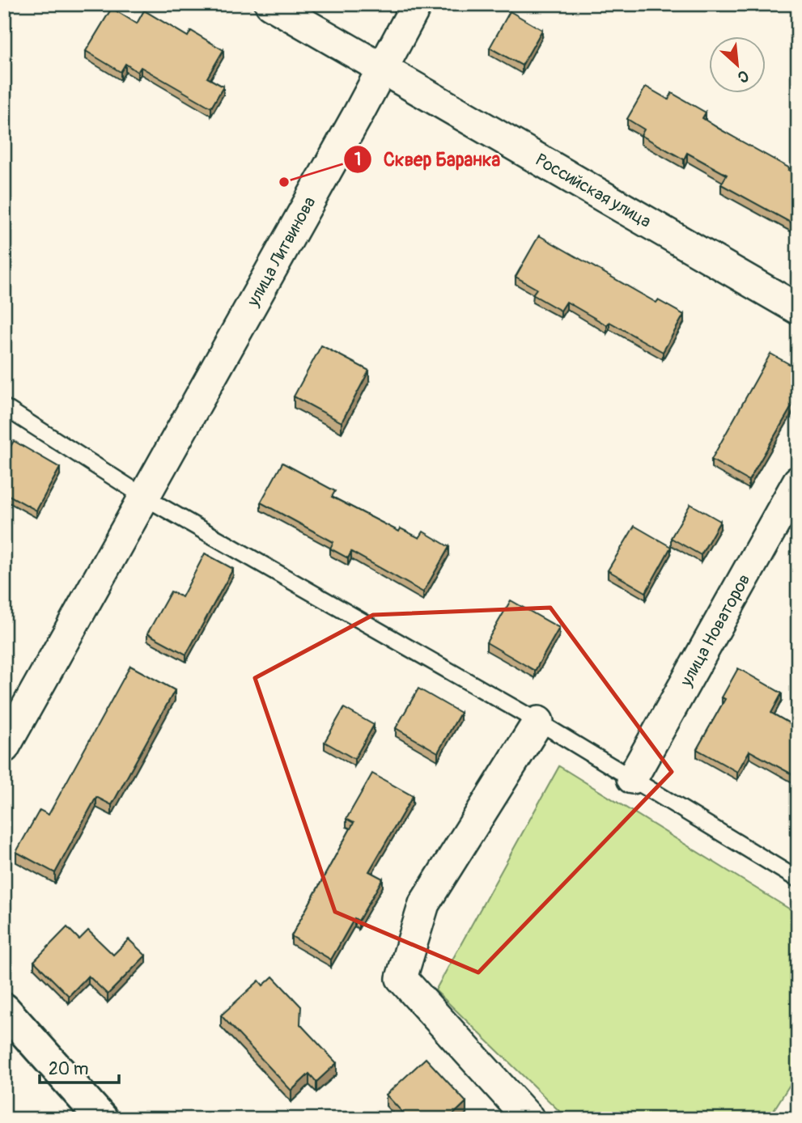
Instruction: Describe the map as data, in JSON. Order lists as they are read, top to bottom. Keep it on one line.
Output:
{"streets":{"street":["Российская улица","улица Литвинова","улица Новаторов"]},"crossings":[["Российская улица","улица Литвинова"]],"places":["Сквер Баранка"],"scale_bar":"20 m","north":"bottom right"}
